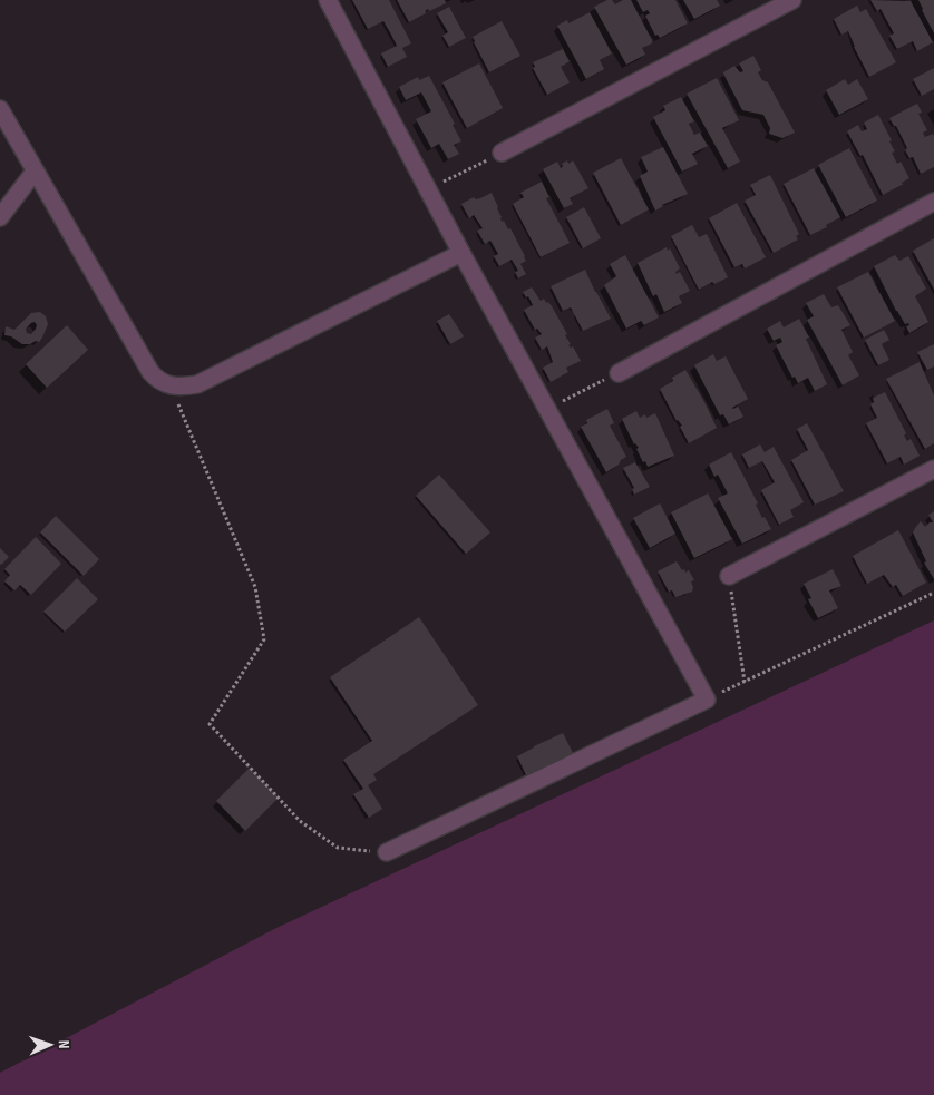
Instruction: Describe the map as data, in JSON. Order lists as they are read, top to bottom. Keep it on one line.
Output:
{"north":"right"}
